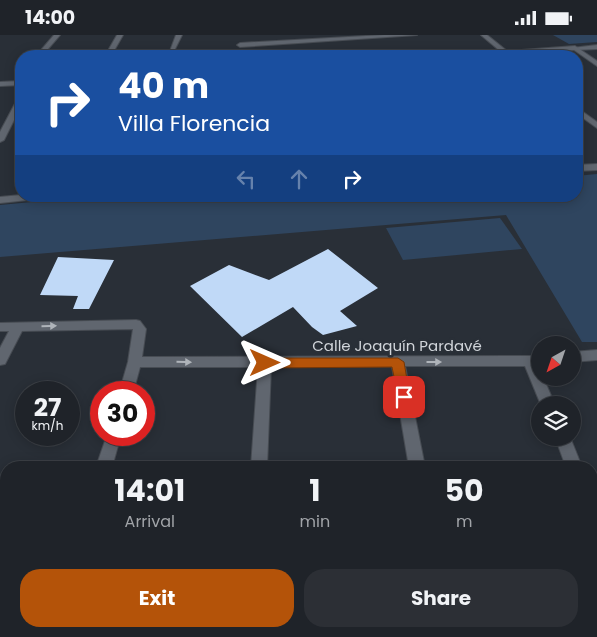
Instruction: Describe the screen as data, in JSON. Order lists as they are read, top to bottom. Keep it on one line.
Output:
{"streets":{"street":["Calle Joaquín Pardavé"]},"one_way":["Calle Joaquín Pardavé"],"north":"bottom left","page":{"status":"14:00","turn":["40 m","Villa Florencia"],"speed":"27 km/h","limit":"30","eta":["14:01","Arrival","1","min","50","m"],"buttons":["Exit","Share"]}}
